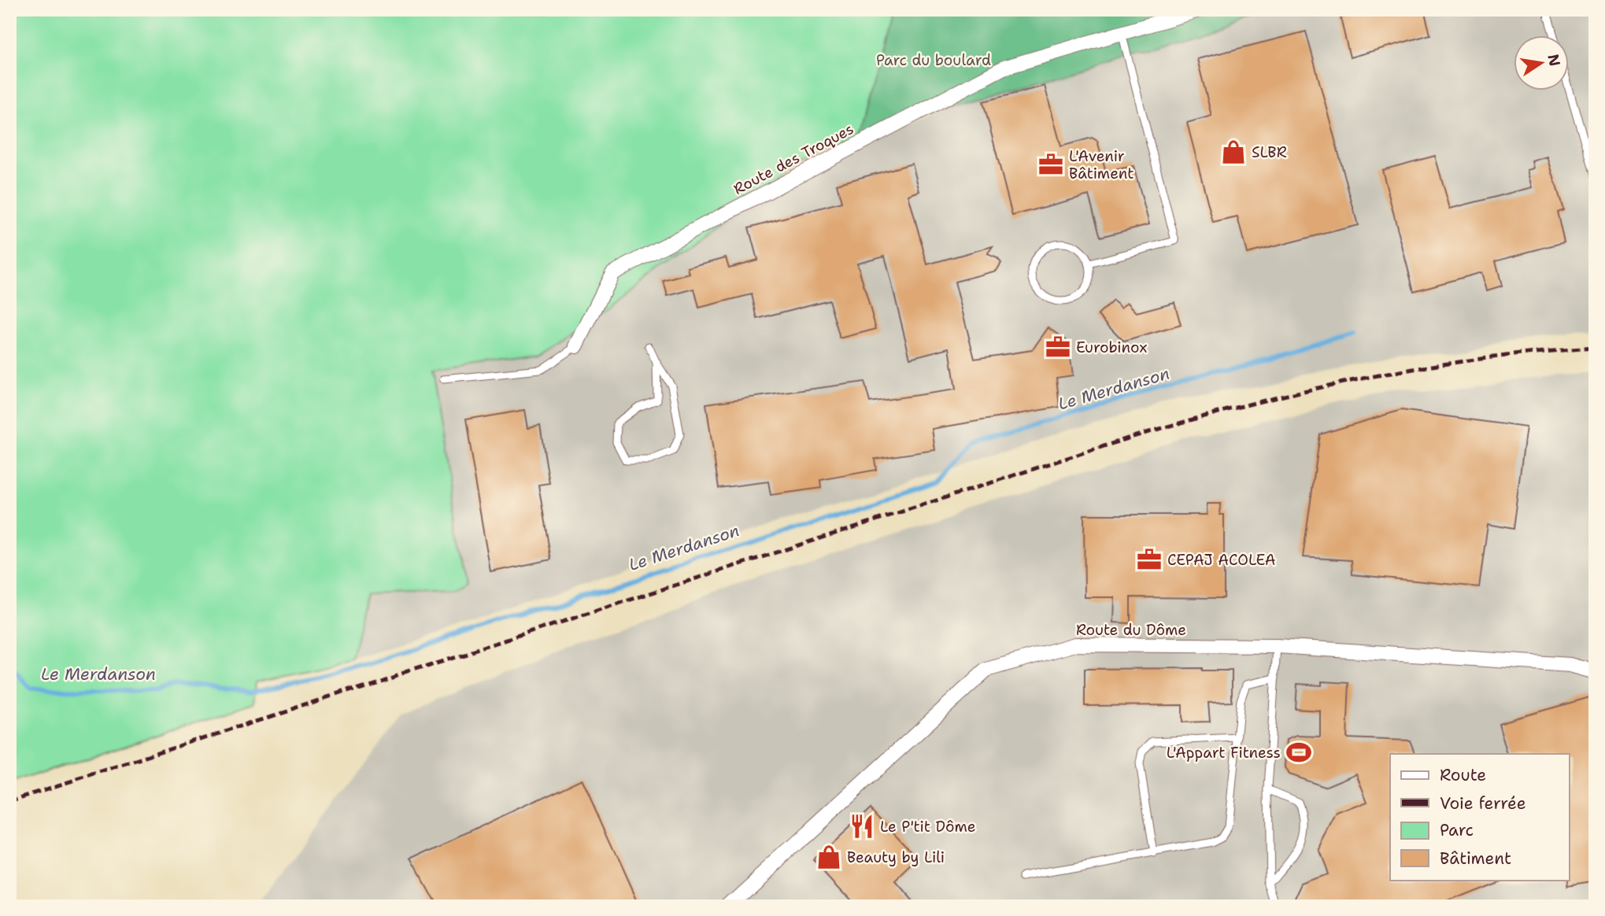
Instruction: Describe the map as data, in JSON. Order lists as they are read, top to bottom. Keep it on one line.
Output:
{"streets":{"street":["Route des Troques","Route du Dôme"]},"water":["Le Merdanson"],"parks":["Parc du boulard"],"places":{"shop":["SLBR","Beauty by Lili"],"office":["L'Avenir Bâtiment","Eurobinox","CEPAJ ACOLEA"],"sports":["L'Appart Fitness"],"restaurant":["Le P'tit Dôme"]},"legend":["Route","Voie ferrée","Parc","Bâtiment"],"north":"right"}
